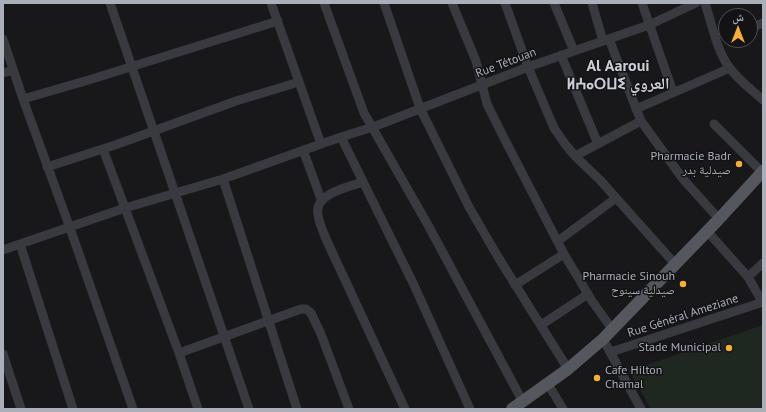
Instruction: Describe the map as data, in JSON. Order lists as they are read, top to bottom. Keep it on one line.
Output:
{"streets":{"street":["Rue Tétouan","Rue Général Ameziane"]},"districts":["Al Aaroui ⵍⵄⴰⵔⵡⵉ العروي"],"places":["Pharmacie Badr صيدلية بدر","Pharmacie Sinouh صيدلية سينوح","Stade Municipal","Cafe Hilton Chamal"],"north":"top"}
